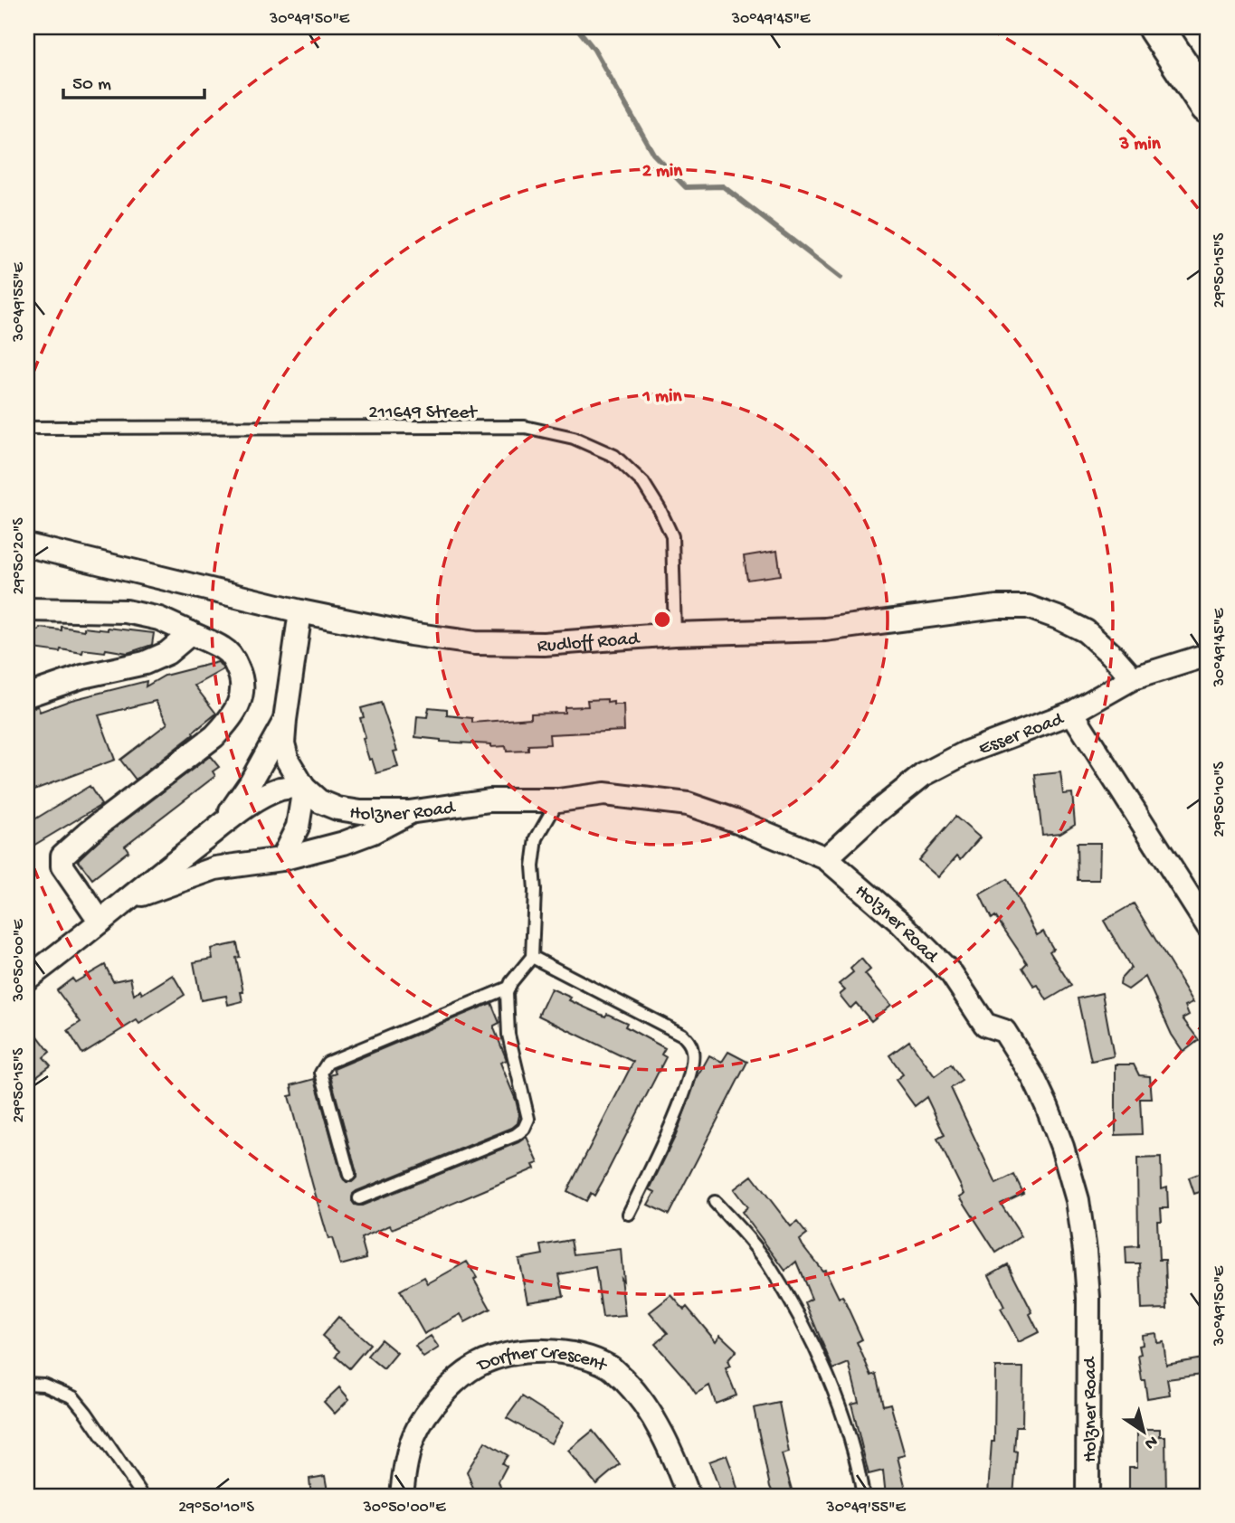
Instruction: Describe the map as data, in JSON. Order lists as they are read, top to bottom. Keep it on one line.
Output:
{"streets":{"street":["Rudloff Road","Esser Road","Holzner Road","Dorfner Crescent"],"lane":["211649 Street"]},"crossings":[["211649 Street","Rudloff Road"],["Rudloff Road","Holzner Road"],["Esser Road","Holzner Road"]],"scale_bar":"50 m","north":"bottom right","coordinates":["30°49'50\"E","30°49'45\"E","29°50'15\"S","30°49'55\"E","29°50'20\"S","29°50'10\"S","30°50'00\"E"],"rings":["3 min","2 min","1 min"]}
